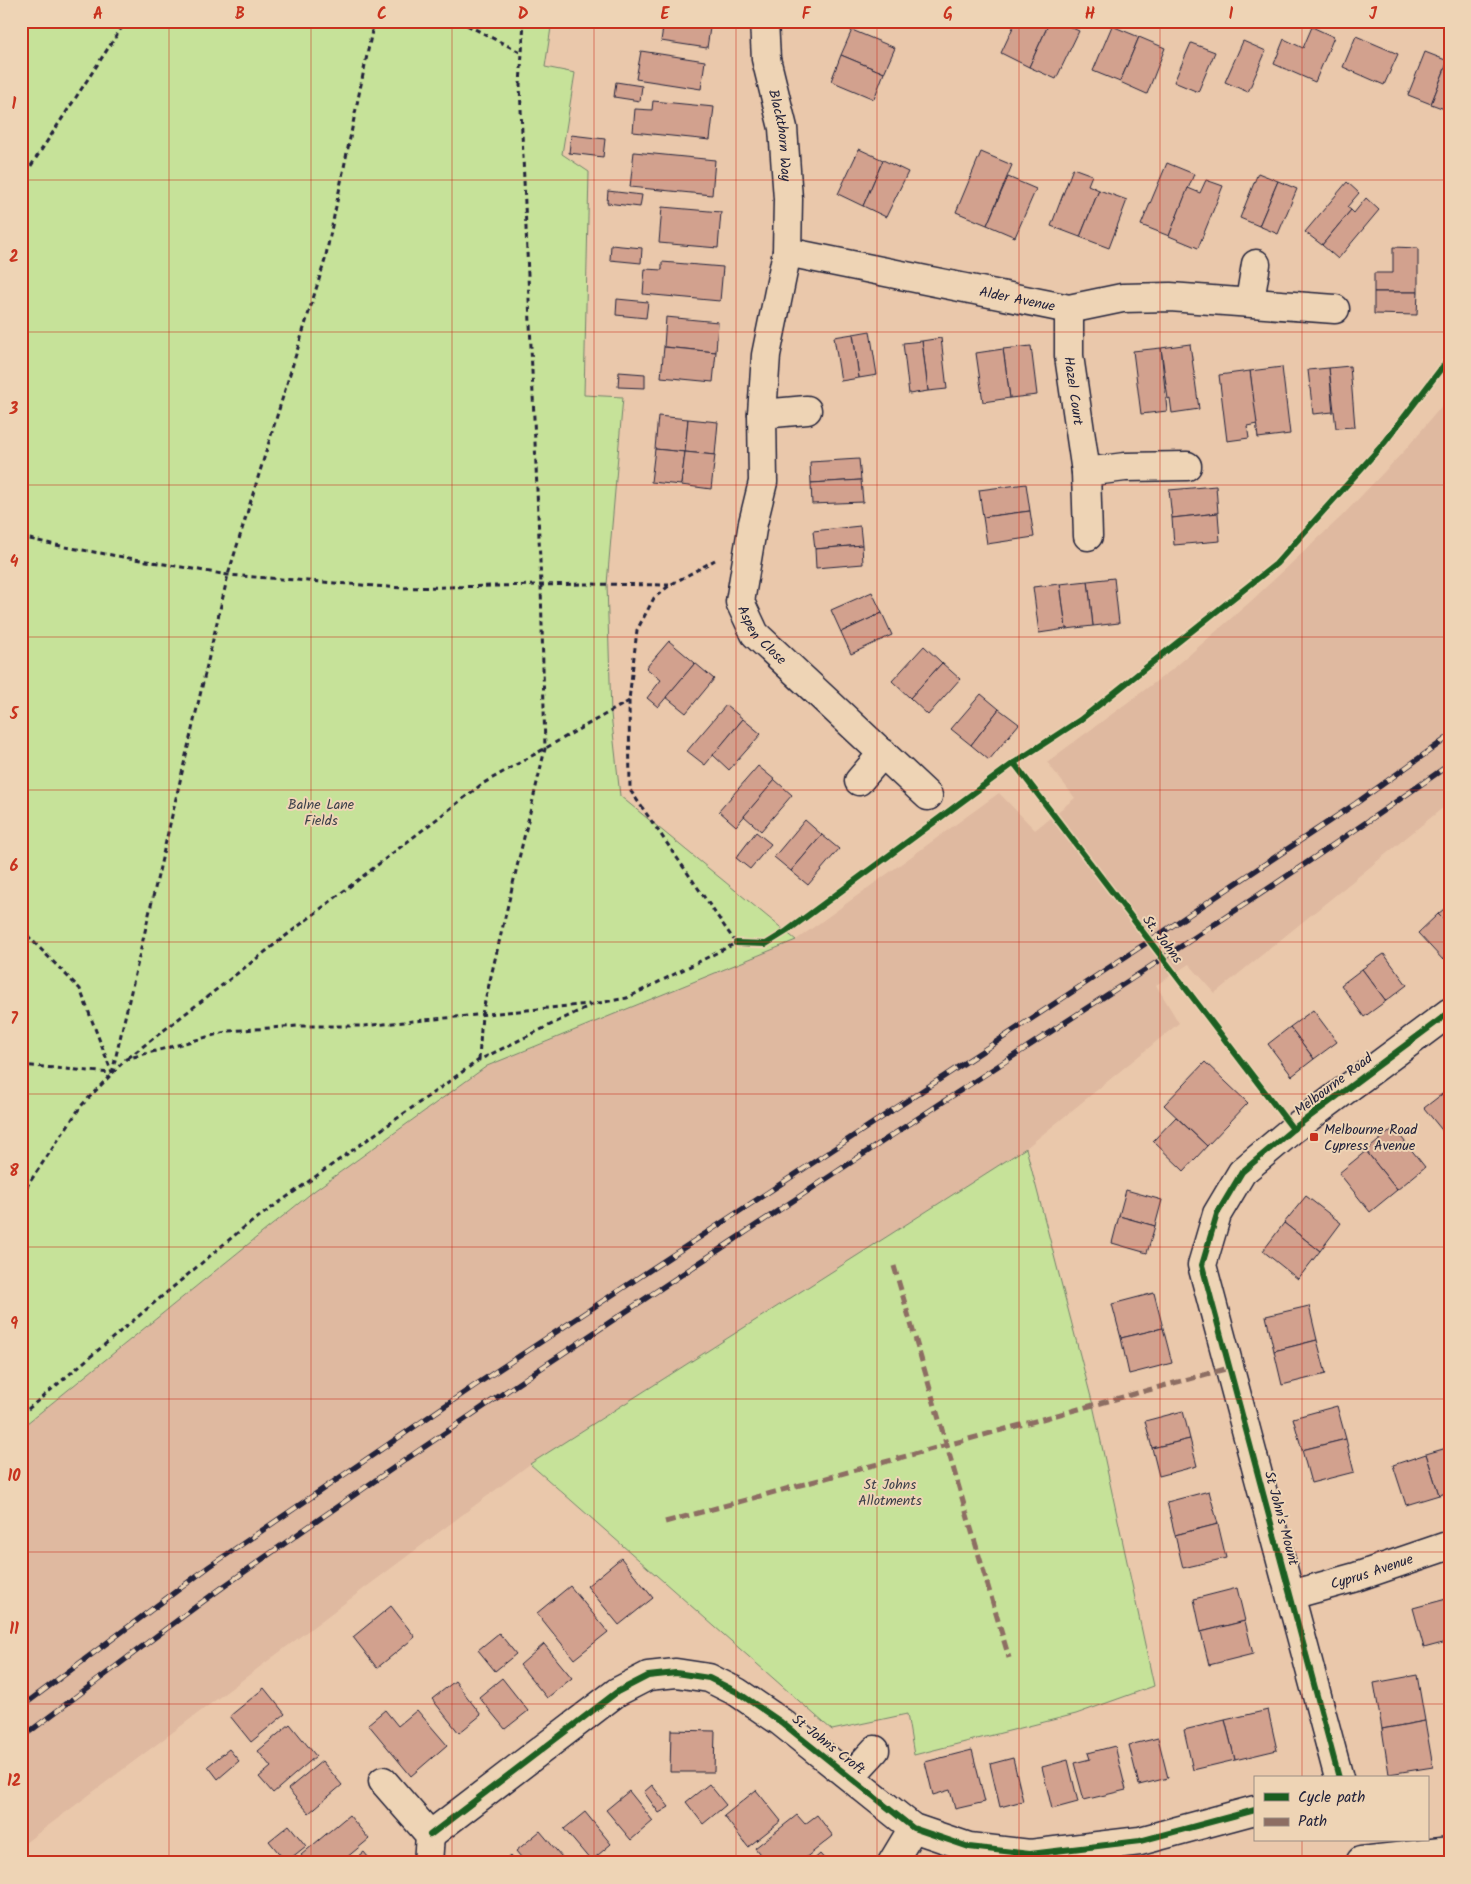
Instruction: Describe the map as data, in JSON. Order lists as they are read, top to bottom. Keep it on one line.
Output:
{"streets":{"street":["Blackthorn Way","Alder Avenue","Hazel Court","Aspen Close","Melbourne Road","St John's Mount","Cyprus Avenue","St Johns Croft"],"cycle path":["St. Johns"]},"crossings":[["Blackthorn Way","Alder Avenue"],["Blackthorn Way","Aspen Close"],["Alder Avenue","Hazel Court"],["Alder Avenue","Aspen Close"],["Melbourne Road","St John's Mount"],["St John's Mount","Cyprus Avenue"]],"parks":["Balne Lane Fields","St Johns Allotments"],"places":{"transit":["Melbourne Road Cypress Avenue"]},"legend":["Cycle path","Path"],"grid":{"columns":["A","B","C","D","E","F","G","H","I","J"],"rows":["1","2","3","4","5","6","7","8","9","10","11","12"]}}
